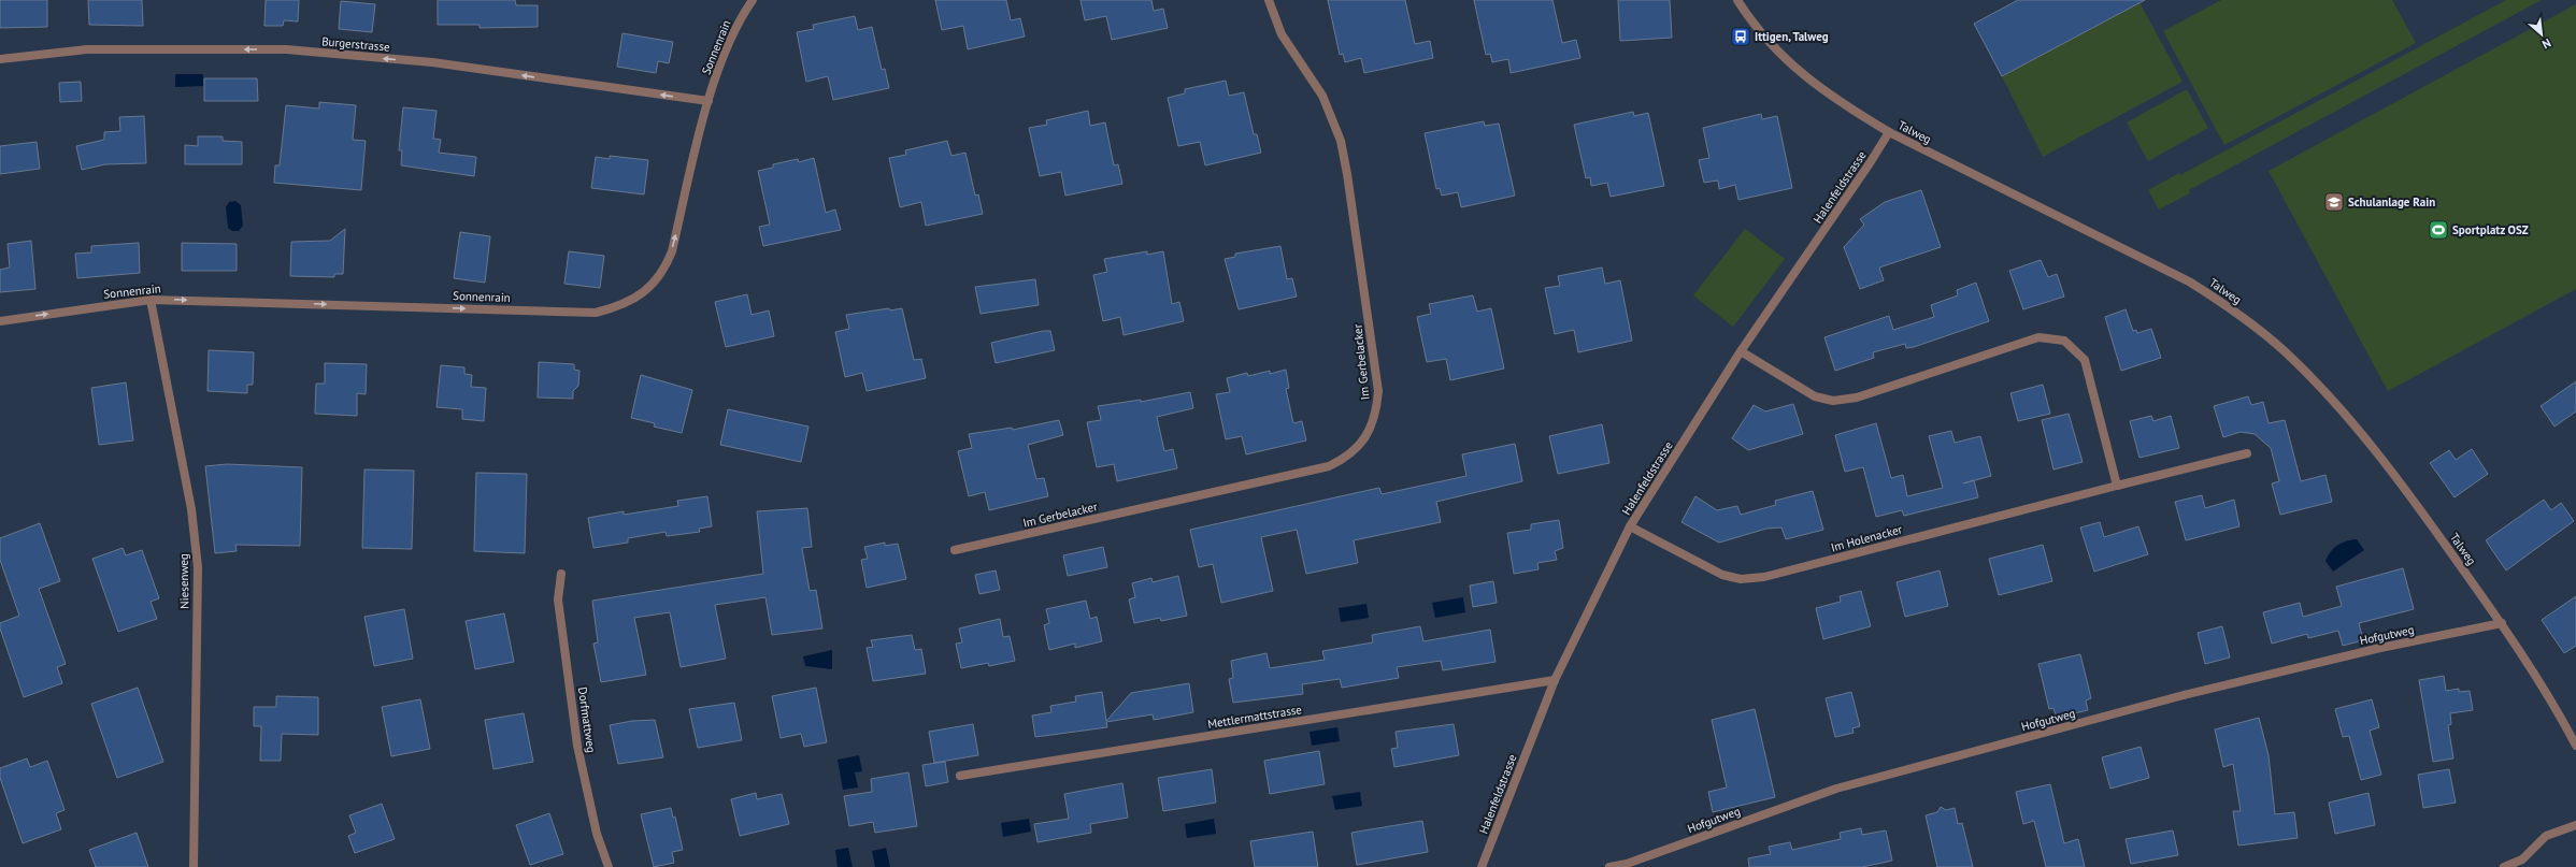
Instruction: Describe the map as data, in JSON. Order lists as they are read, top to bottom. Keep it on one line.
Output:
{"streets":{"street":["Burgerstrasse","Sonnenrain","Talweg","Halenfeldstrasse","Im Gerbelacker","Im Holenacker","Niesenweg","Hofgutweg","Mettlermattstrasse","Dorfmattweg"]},"crossings":[["Burgerstrasse","Sonnenrain"],["Sonnenrain","Niesenweg"],["Talweg","Halenfeldstrasse"],["Talweg","Hofgutweg"],["Halenfeldstrasse","Im Holenacker"],["Halenfeldstrasse","Mettlermattstrasse"]],"one_way":["Burgerstrasse","Sonnenrain"],"places":{"bus stop":["Ittigen, Talweg"],"school or university":["Schulanlage Rain"],"sports":["Sportplatz OSZ"]},"north":"bottom right"}
